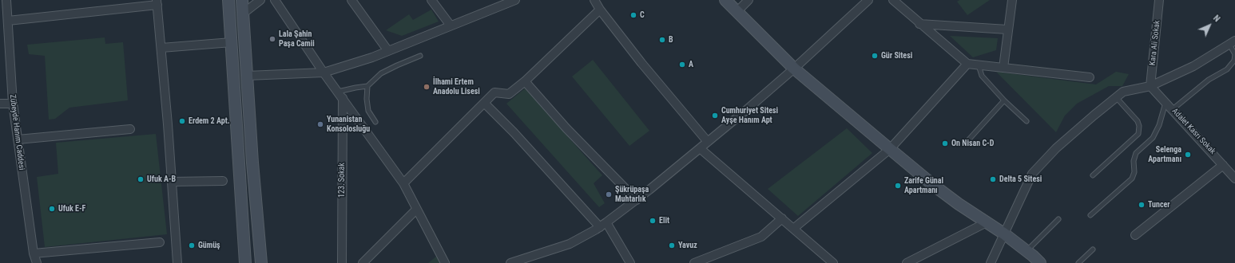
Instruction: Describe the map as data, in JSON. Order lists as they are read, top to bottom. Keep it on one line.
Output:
{"streets":{"street":["Kara Ali Sokak","Adalet Kasrı Sokak","Zübeyde Hanım Caddesi","123. Sokak"]},"crossings":[["Kara Ali Sokak","Adalet Kasrı Sokak"]],"places":["C","Lala Şahin Paşa Camii","B","Gür Sitesi","A","İlhami Ertem Anadolu Lisesi","Cumhuriyet Sitesi Ayşe Hanım Apt","Erdem 2 Apt.","Yunanistan Konsolosluğu","On Nisan C-D","Selenga Apartmanı","Ufuk A-B","Delta 5 Sitesi","Zarife Günal Apartmanı","Şükrüpaşa Muhtarlık","Tuncer","Ufuk E-F","Elit","Gümüş","Yavuz"],"north":"top right"}
